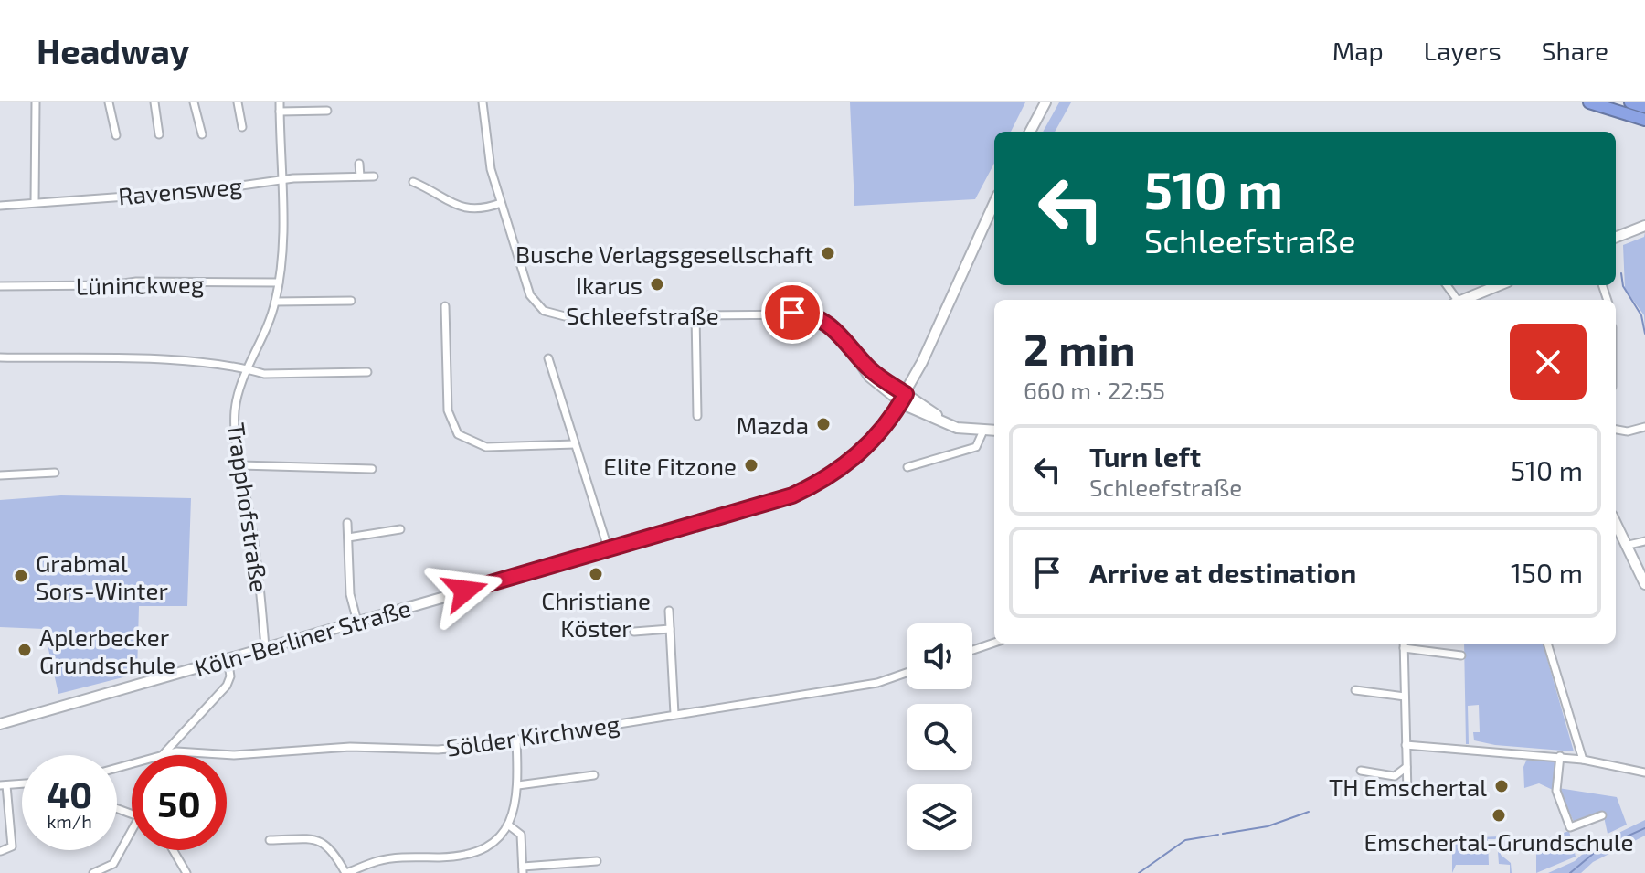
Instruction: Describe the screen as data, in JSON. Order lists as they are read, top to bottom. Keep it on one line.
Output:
{"streets":{"main road":["Köln-Berliner Straße"],"street":["Ravensweg","Lüninckweg","Schleefstraße","Trapphofstraße","Sölder Kirchweg"]},"crossings":[["Ravensweg","Trapphofstraße"],["Lüninckweg","Trapphofstraße"],["Schleefstraße","Köln-Berliner Straße"],["Trapphofstraße","Köln-Berliner Straße"]],"places":["Busche Verlagsgesellschaft","Ikarus","Mazda","Elite Fitzone","Christiane Köster","Grabmal Sors-Winter","Aplerbecker Grundschule","TH Emschertal","Emschertal-Grundschule"],"page":{"header":"Headway","nav":["Map","Layers","Share"],"turn":["510 m","Schleefstraße"],"heading":["2 min","660 m · 22:55"],"list":[{"name":"Turn left","note":"Schleefstraße","value":"510 m"},{"name":"Arrive at destination","value":"150 m"}],"speed":"40 km/h","limit":"50"}}
